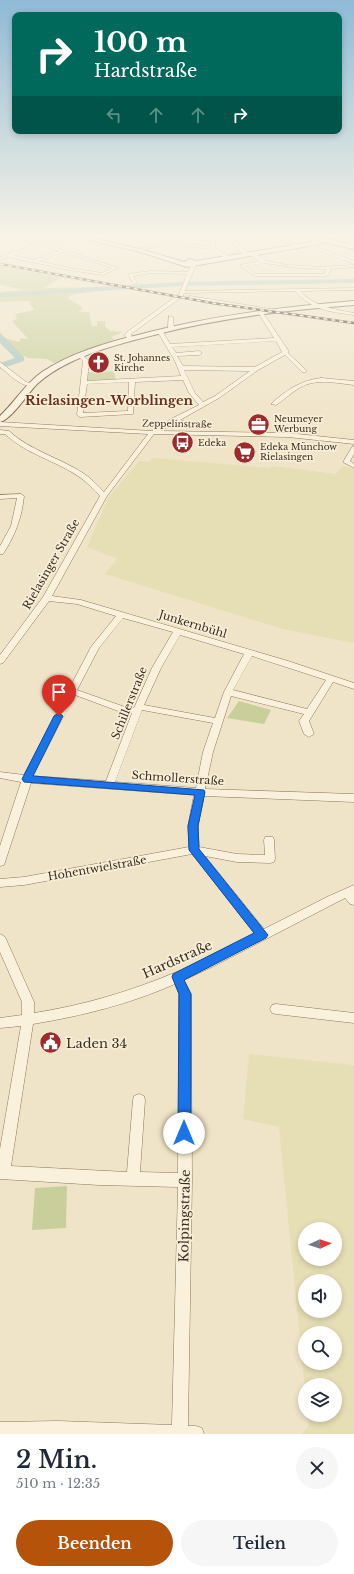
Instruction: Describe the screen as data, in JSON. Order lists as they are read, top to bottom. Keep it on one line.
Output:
{"streets":{"street":["Zeppelinstraße","Rielasinger Straße","Junkernbühl","Schillerstraße","Schmollerstraße","Hohentwielstraße","Hardstraße","Kolpingstraße"]},"crossings":[["Zeppelinstraße","Rielasinger Straße"],["Rielasinger Straße","Junkernbühl"],["Junkernbühl","Schillerstraße"],["Schillerstraße","Schmollerstraße"],["Hardstraße","Kolpingstraße"]],"districts":["Rielasingen-Worblingen"],"places":{"church":["St. Johannes Kirche"],"office":["Neumeyer Werbung"],"bus stop":["Edeka"],"supermarket":["Edeka Münchow Rielasingen"],"public building":["Laden 34"]},"north":"right","page":{"turn":["100 m","Hardstraße"],"heading":["2 Min.","510 m · 12:35"],"buttons":["Beenden","Teilen"]}}
